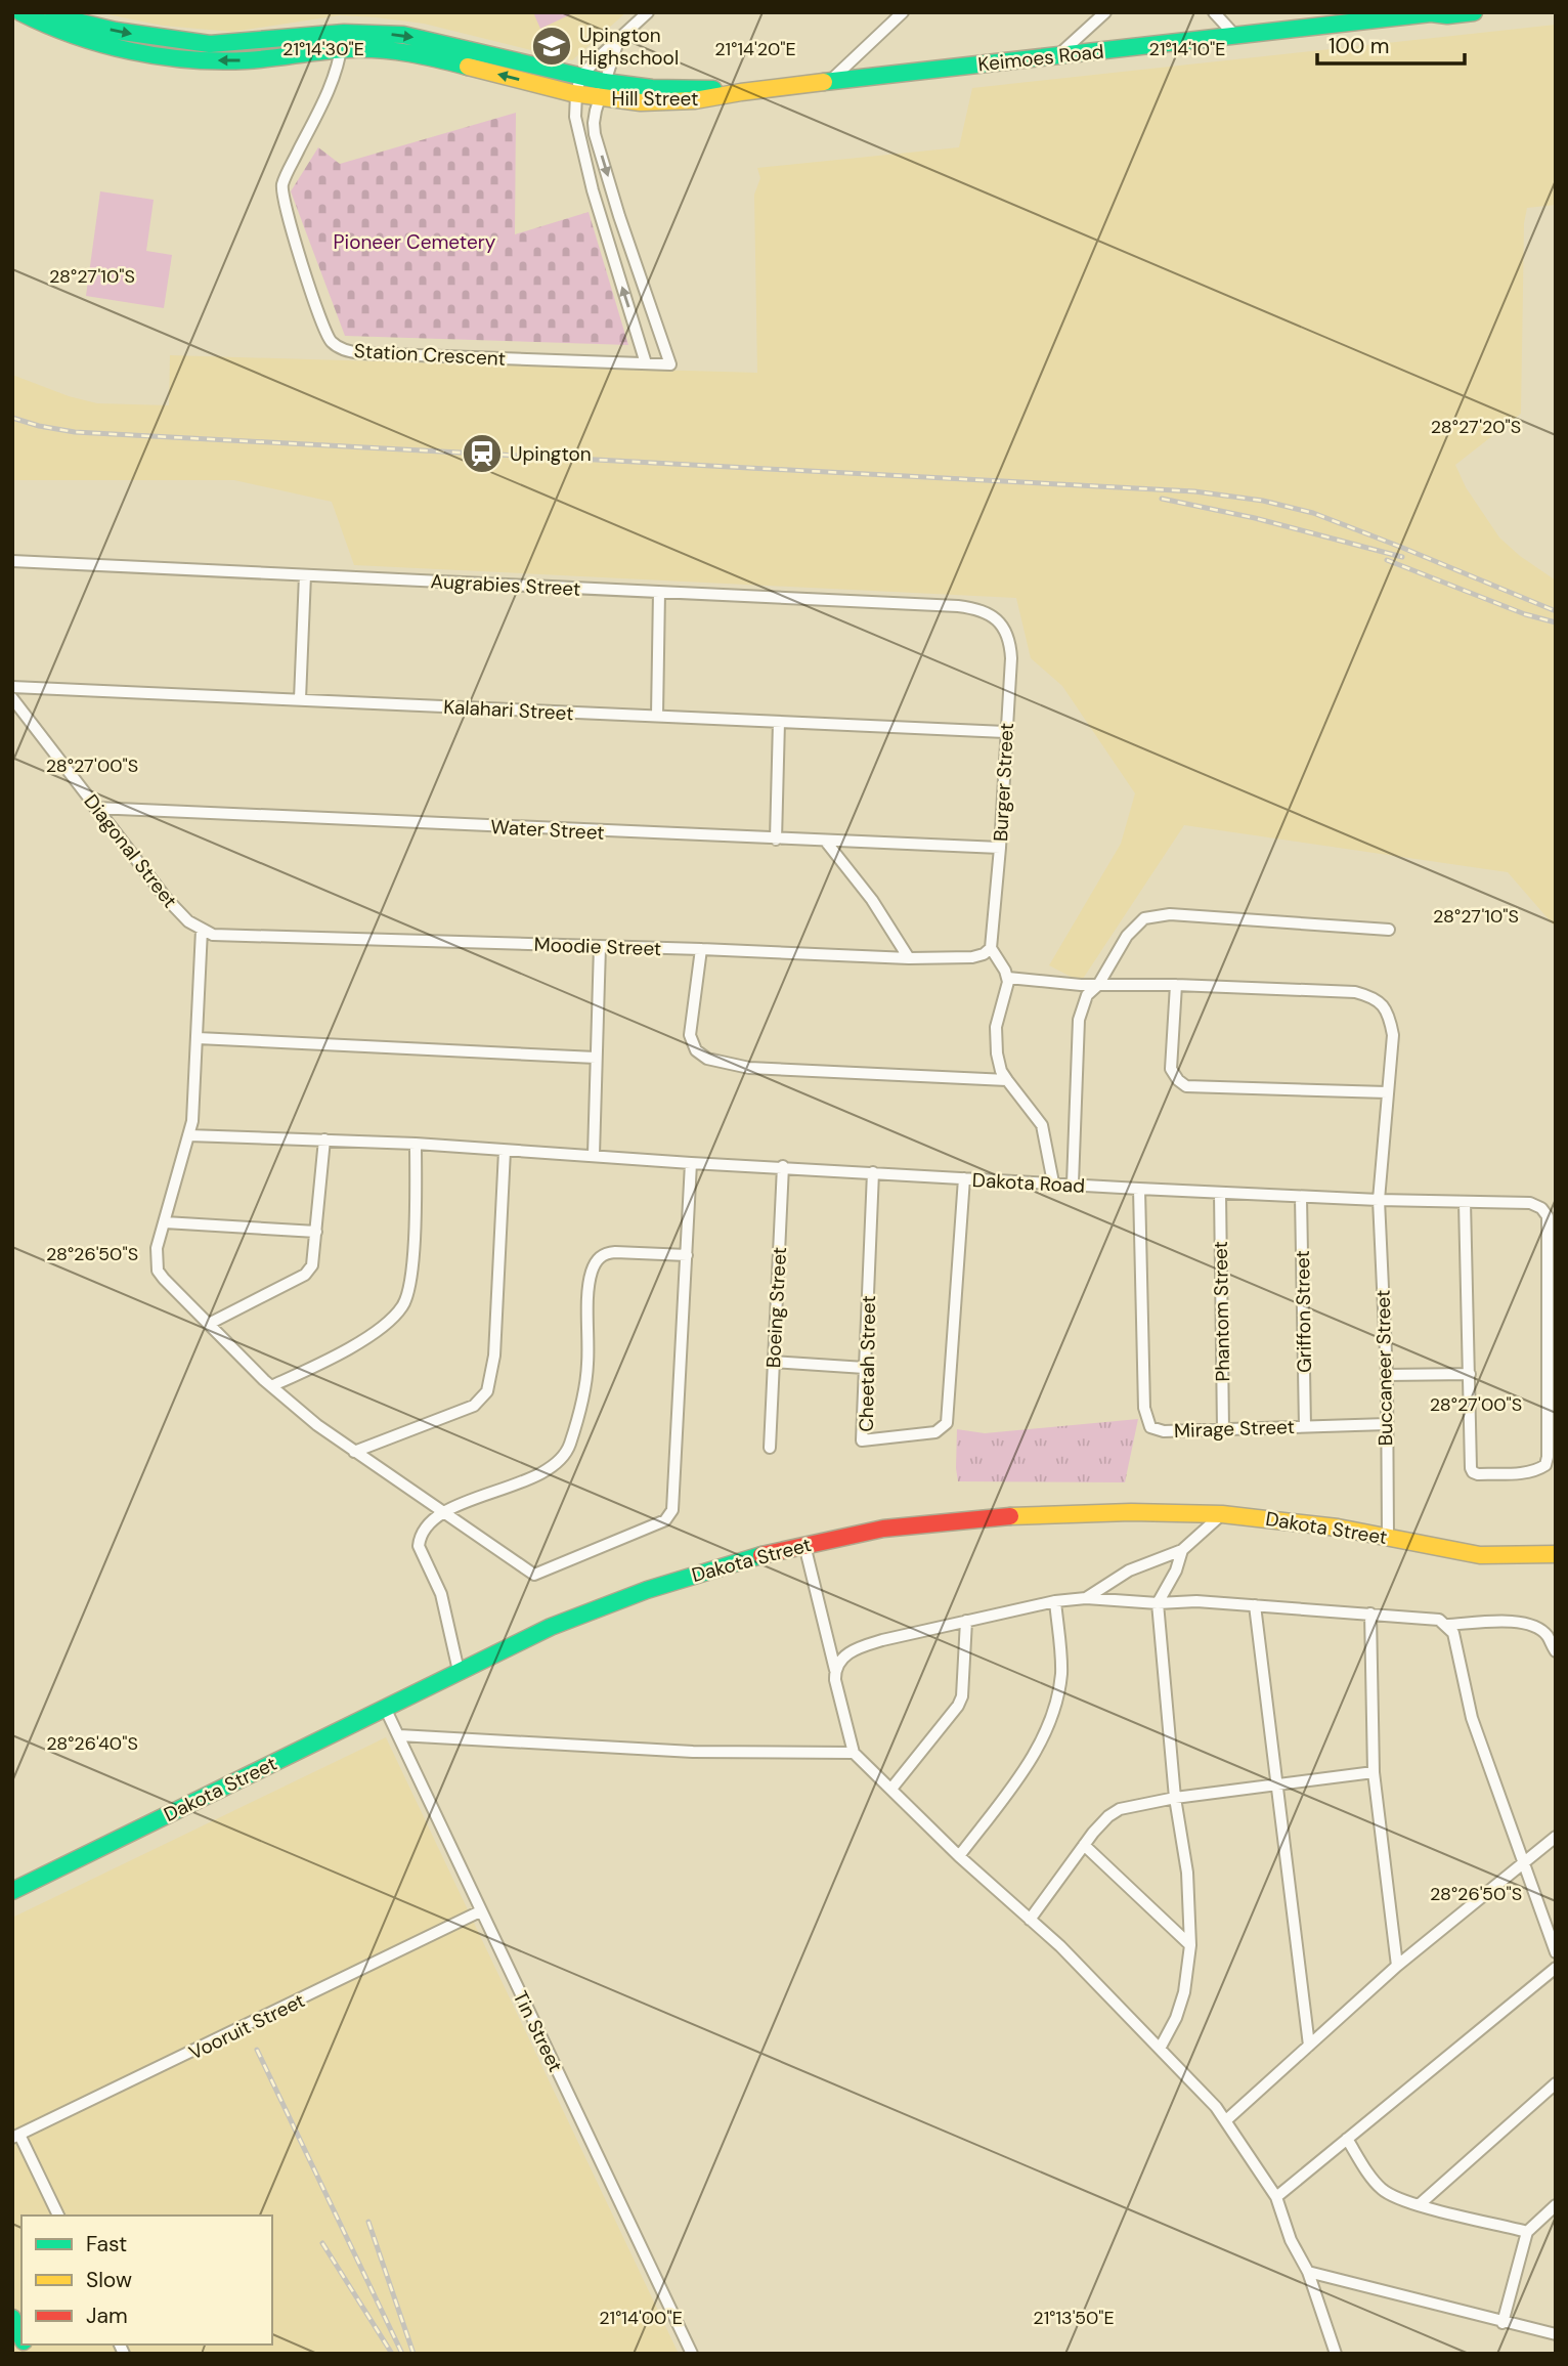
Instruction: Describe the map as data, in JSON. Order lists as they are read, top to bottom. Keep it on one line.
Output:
{"streets":{"street":["Keimoes Road","Hill Street","Station Crescent","Augrabies Street","Kalahari Street","Burger Street","Water Street","Diagonal Street","Moodie Street","Dakota Road","Boeing Street","Phantom Street","Griffon Street","Cheetah Street","Buccaneer Street","Mirage Street","Dakota Street","Vooruit Street","Tin Street"]},"crossings":[["Keimoes Road","Hill Street"],["Hill Street","Station Crescent"],["Augrabies Street","Burger Street"],["Kalahari Street","Burger Street"],["Burger Street","Water Street"],["Burger Street","Moodie Street"],["Water Street","Diagonal Street"],["Diagonal Street","Moodie Street"],["Dakota Road","Boeing Street"],["Dakota Road","Phantom Street"],["Dakota Road","Griffon Street"],["Dakota Road","Cheetah Street"],["Dakota Road","Buccaneer Street"],["Dakota Road","Mirage Street"],["Phantom Street","Mirage Street"],["Griffon Street","Mirage Street"],["Buccaneer Street","Mirage Street"],["Buccaneer Street","Dakota Street"],["Dakota Street","Tin Street"],["Vooruit Street","Tin Street"]],"parks":["Pioneer Cemetery"],"places":{"school or university":["Upington Highschool"],"station":["Upington"]},"legend":["Fast","Slow","Jam"],"scale_bar":"100 m","coordinates":["21°14'20\"E","21°14'10\"E","21°14'30\"E","28°27'10\"S","28°27'20\"S","28°27'00\"S","28°26'50\"S","28°26'40\"S","21°14'00\"E","21°13'50\"E"]}
